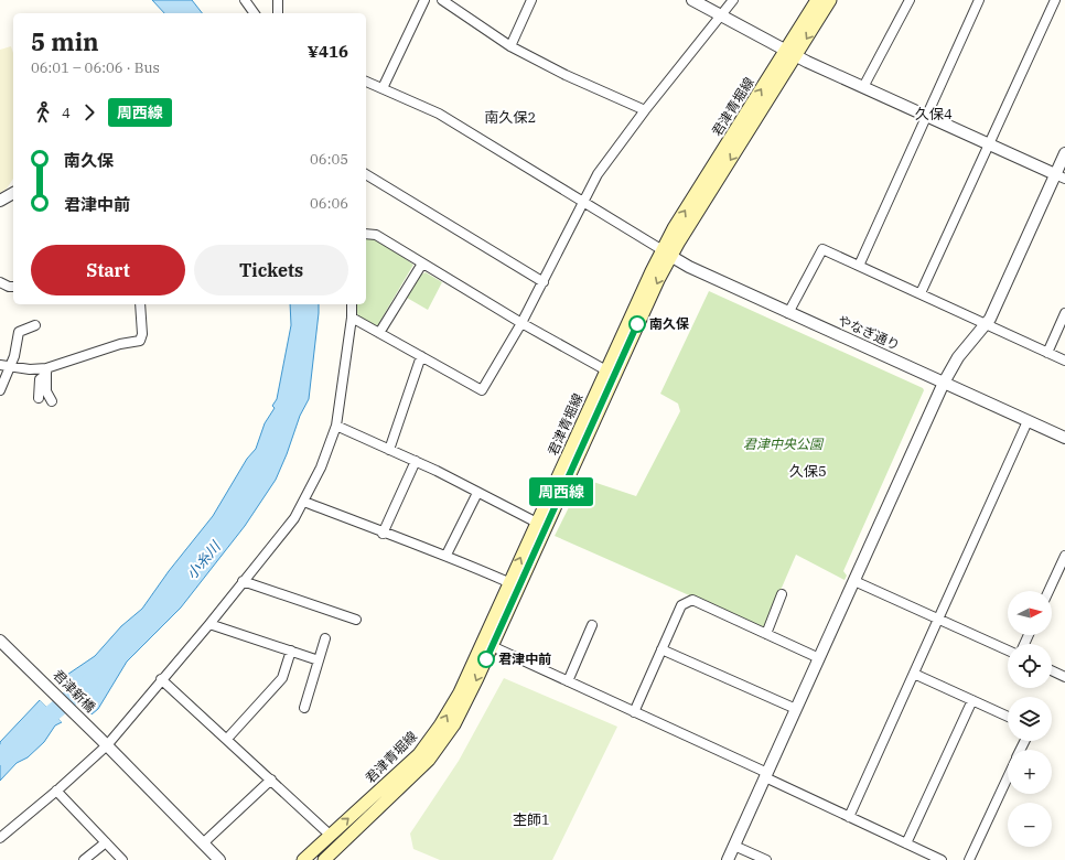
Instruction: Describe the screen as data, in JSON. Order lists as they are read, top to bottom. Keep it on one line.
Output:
{"streets":{"main road":["君津青堀線"],"street":["やなぎ通り","君津新橋"]},"crossings":[["君津青堀線","やなぎ通り"]],"districts":["久保4","南久保2","久保5","杢師1"],"water":["小糸川"],"parks":["君津中央公園"],"places":["南久保","君津中前"],"lines":["bus line 周西線"],"north":"right","page":{"on_map":"周西線","heading":["5 min","06:01 – 06:06 · Bus","¥416"],"legs":["4","周西線"],"list":[{"name":"南久保","value":"06:05"},{"name":"君津中前","value":"06:06"}],"buttons":["Start","Tickets"],"map_buttons":["+","−"]}}
